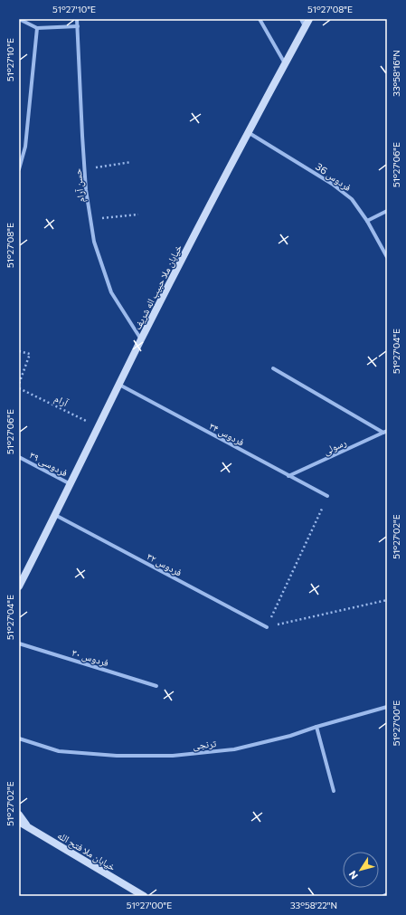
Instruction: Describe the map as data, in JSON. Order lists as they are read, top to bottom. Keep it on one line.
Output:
{"streets":{"main road":["خیابان ملا حبیب اله شریف","خیابان ملا فتح الله"],"street":["فردوس 36","حسن آرام","فردوس ۳۴","رسولی","فردوسی ۳۹","فردوس ۳۲","فردوس ۳۰","ترنجی"],"path":["آرام"]},"crossings":[["فردوس 36","خیابان ملا حبیب اله شریف"],["حسن آرام","خیابان ملا حبیب اله شریف"],["خیابان ملا حبیب اله شریف","آرام"],["خیابان ملا حبیب اله شریف","فردوس ۳۴"],["خیابان ملا حبیب اله شریف","فردوسی ۳۹"],["خیابان ملا حبیب اله شریف","فردوس ۳۲"],["فردوس ۳۴","رسولی"]],"north":"bottom left","coordinates":["51°27'10\"E","51°27'08\"E","33°58'16\"N","51°27'06\"E","51°27'04\"E","51°27'02\"E","51°27'00\"E","33°58'22\"N"]}
